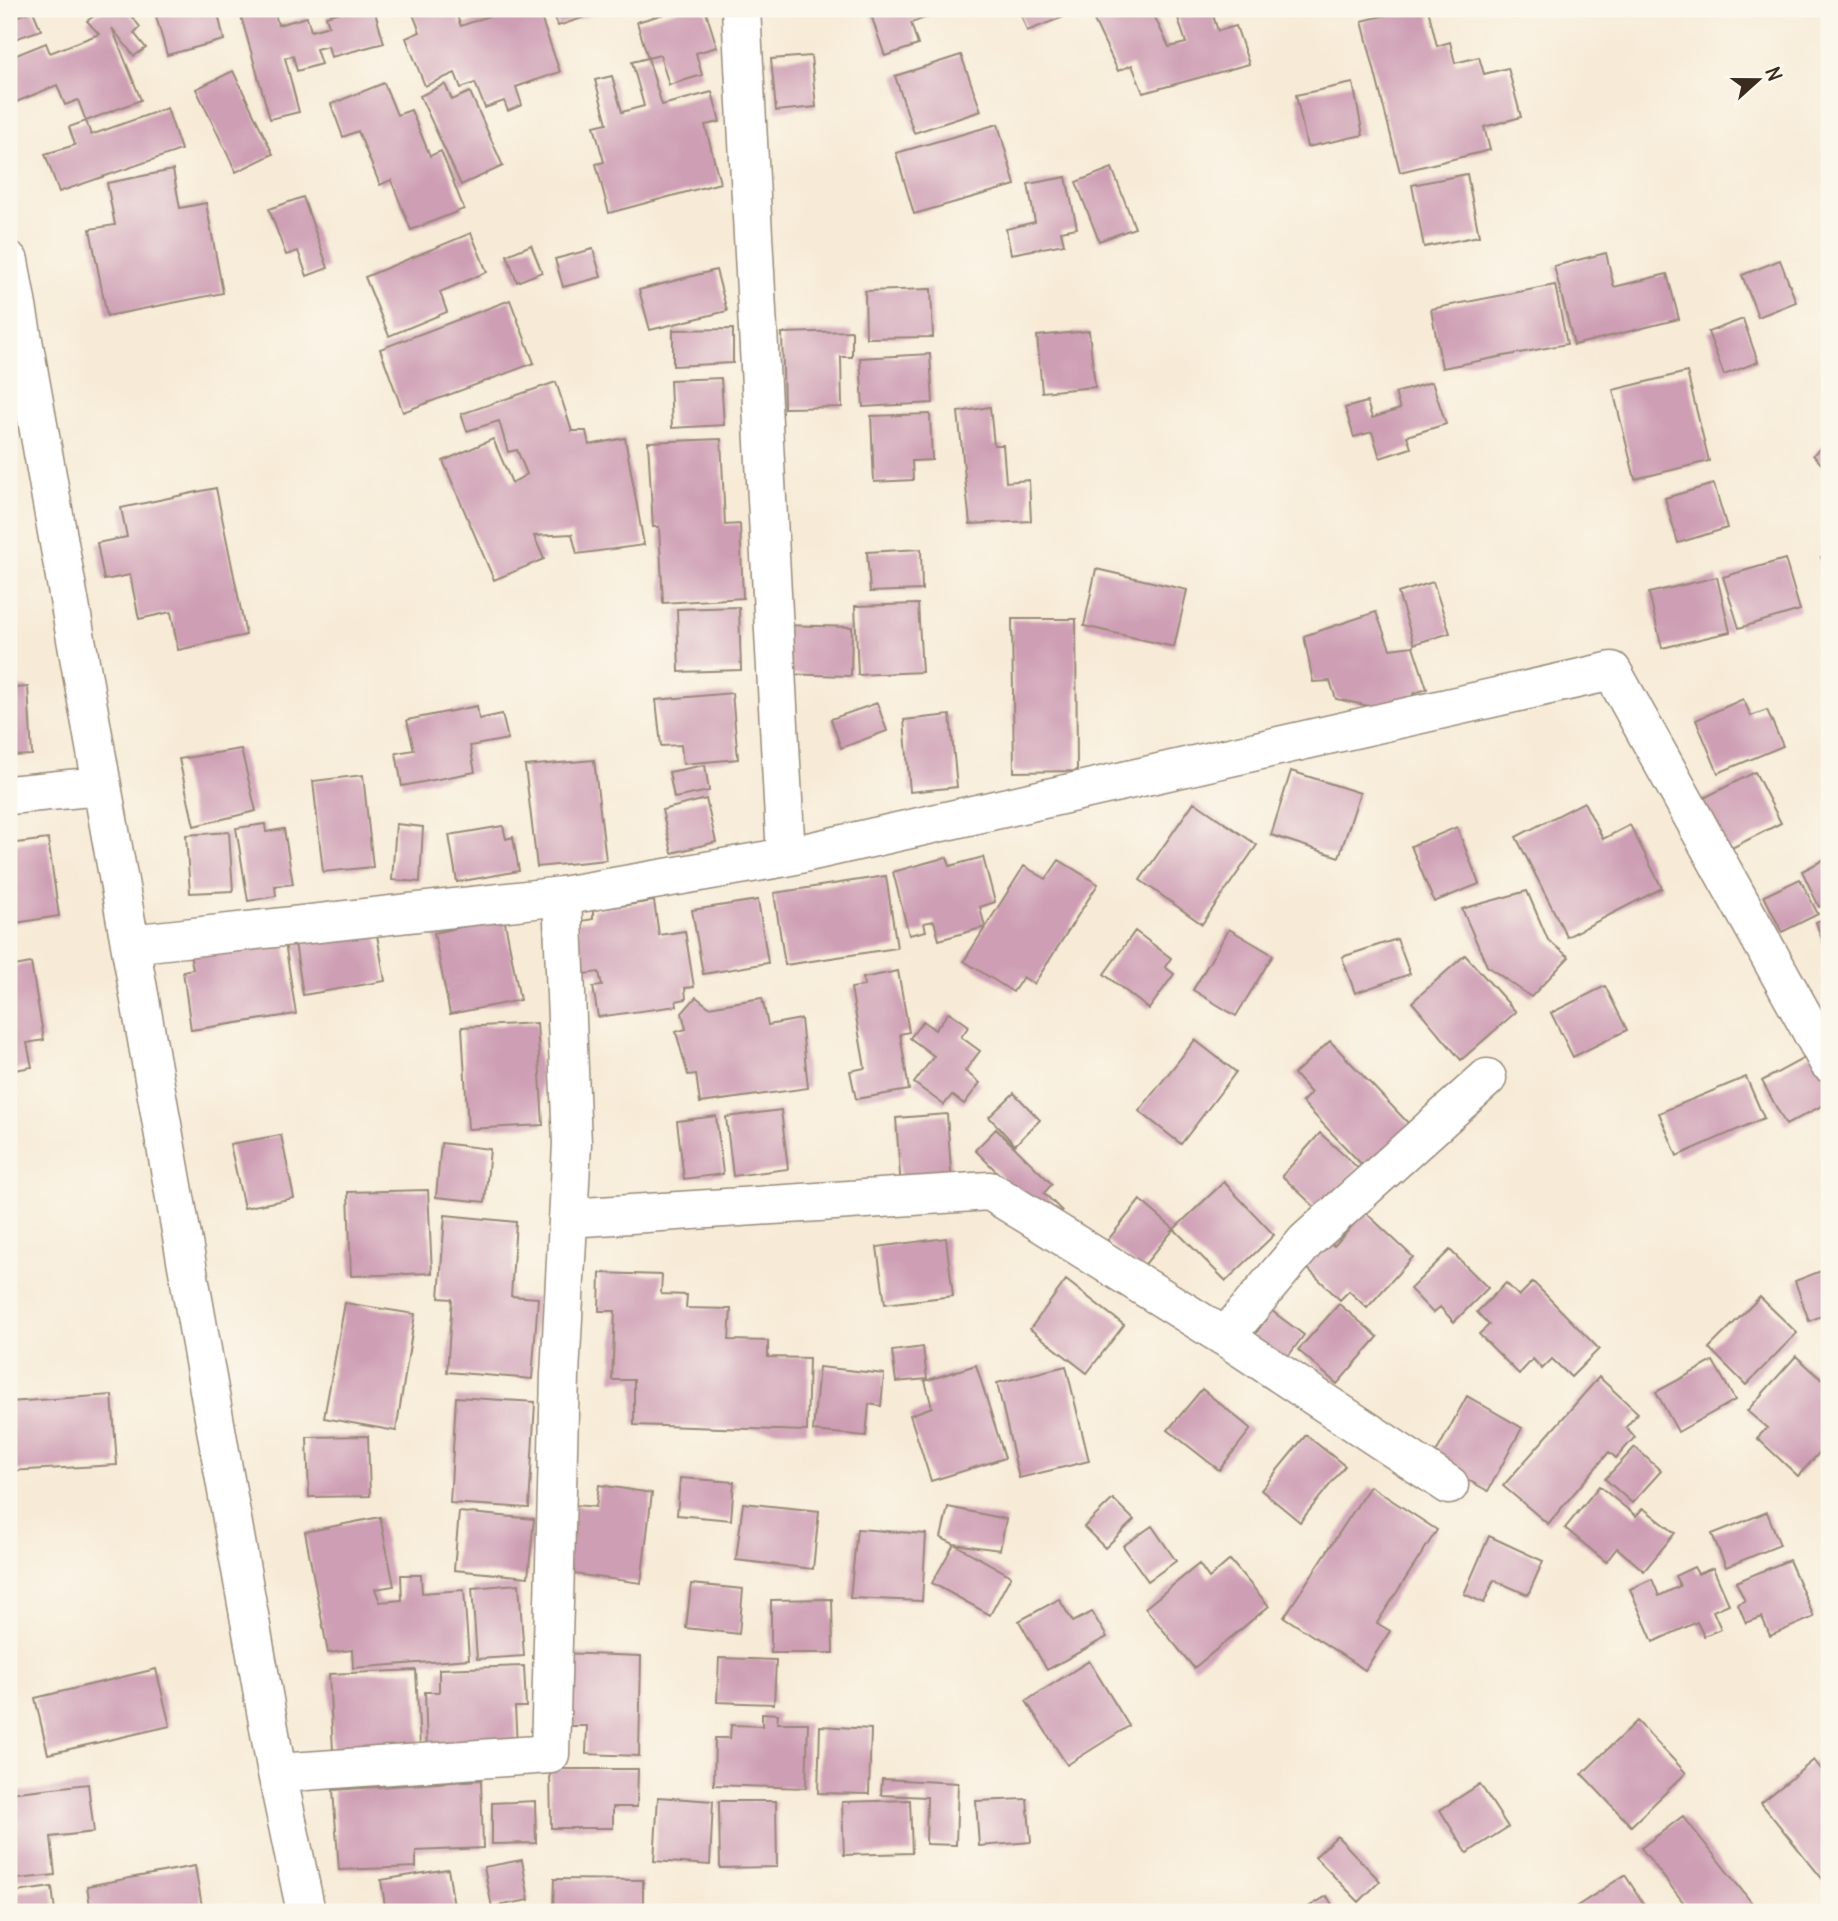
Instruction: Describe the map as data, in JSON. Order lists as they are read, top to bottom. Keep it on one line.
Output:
{"north":"right"}
